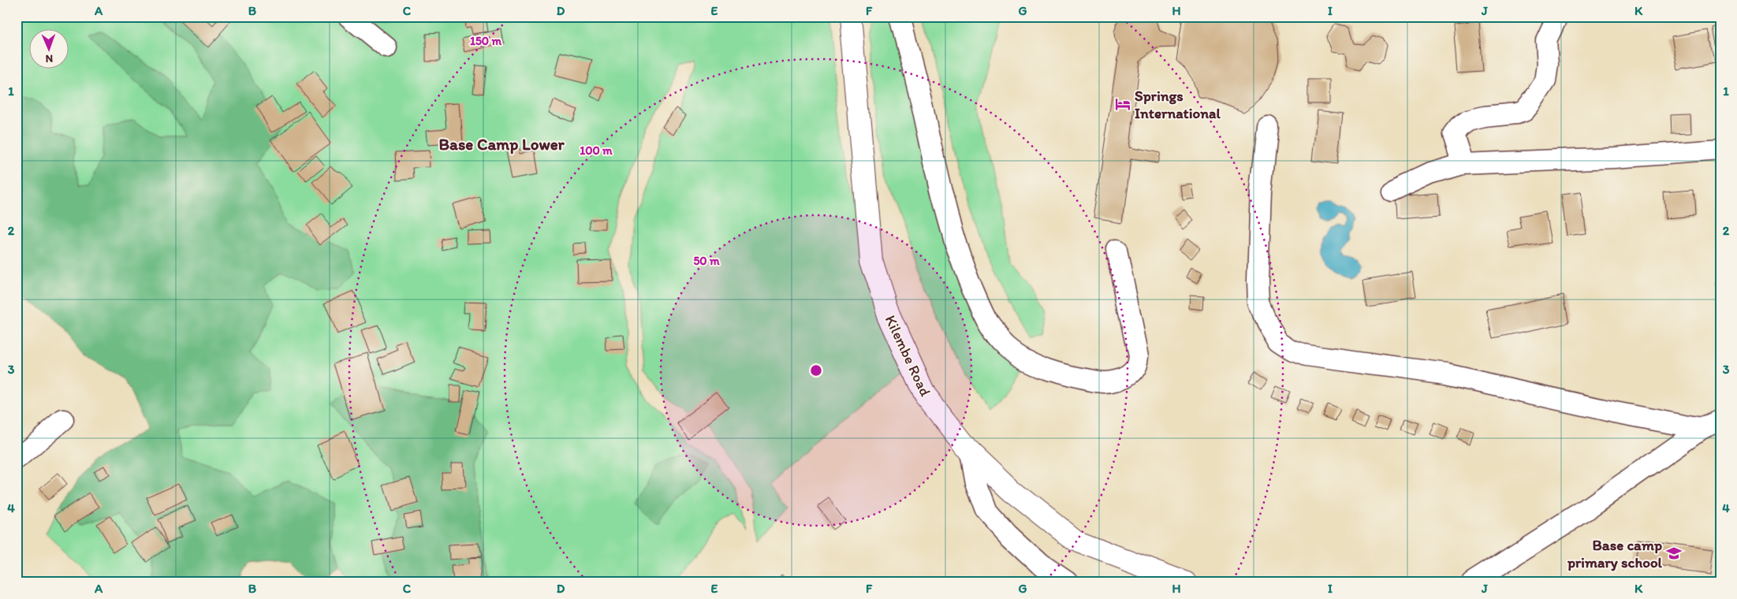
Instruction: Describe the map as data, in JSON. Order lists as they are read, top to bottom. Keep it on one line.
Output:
{"streets":{"main road":["Kilembe Road"]},"districts":["Base Camp Lower"],"places":{"hotel":["Springs International"],"school or university":["Base camp primary school"]},"north":"bottom","grid":{"columns":["A","B","C","D","E","F","G","H","I","J","K"],"rows":["1","2","3","4"]},"rings":["150 m","100 m","50 m"]}
